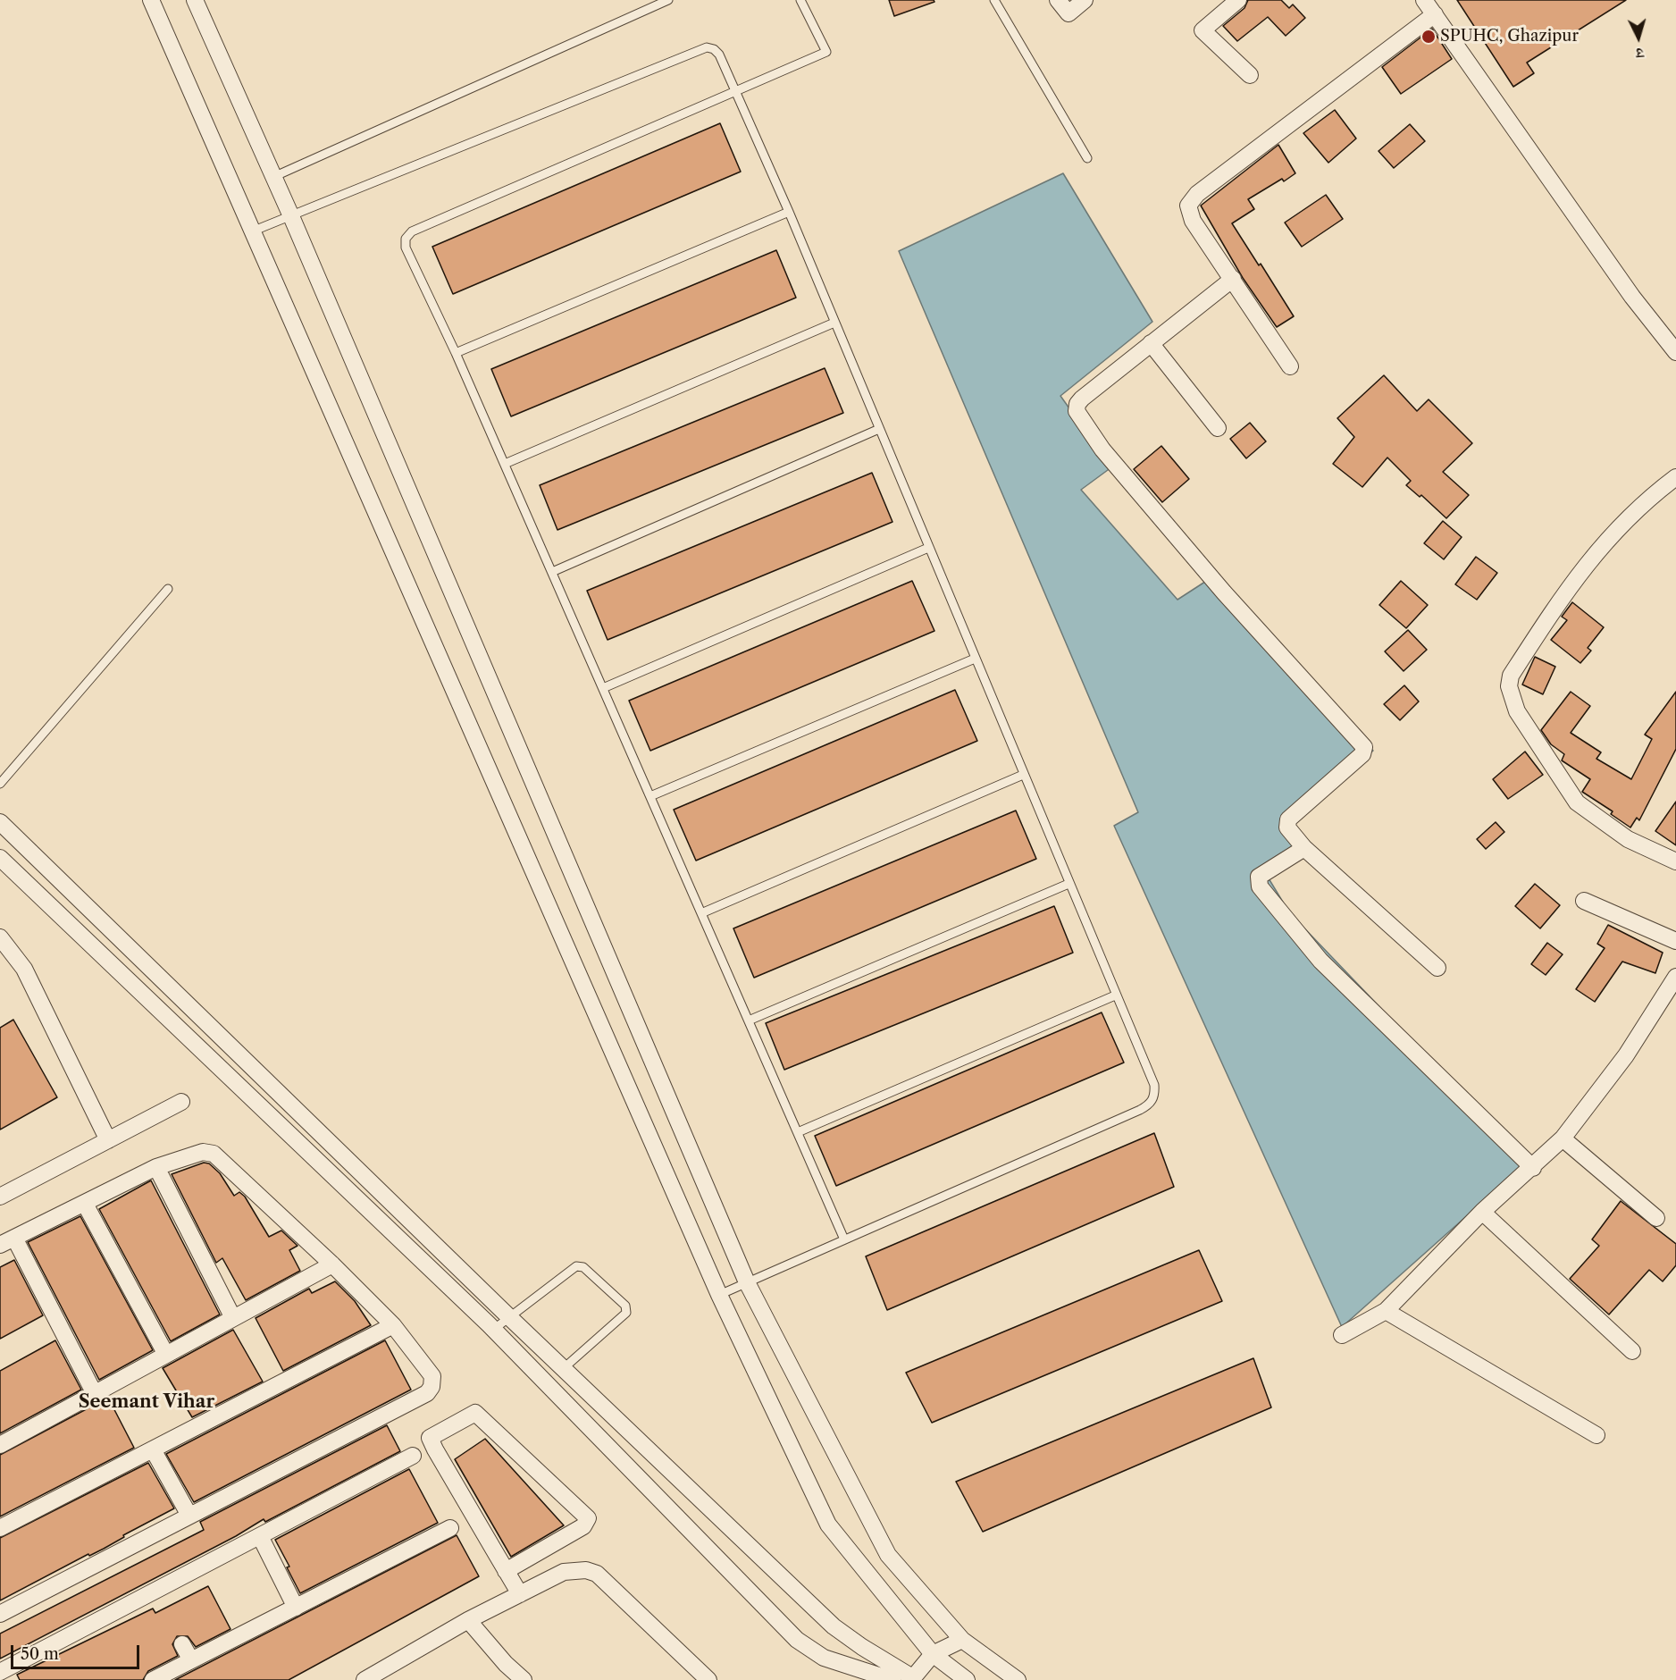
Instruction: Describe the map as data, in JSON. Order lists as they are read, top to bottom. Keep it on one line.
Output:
{"districts":["Seemant Vihar"],"places":["SPUHC, Ghazipur"],"scale_bar":"50 m","north":"bottom"}
